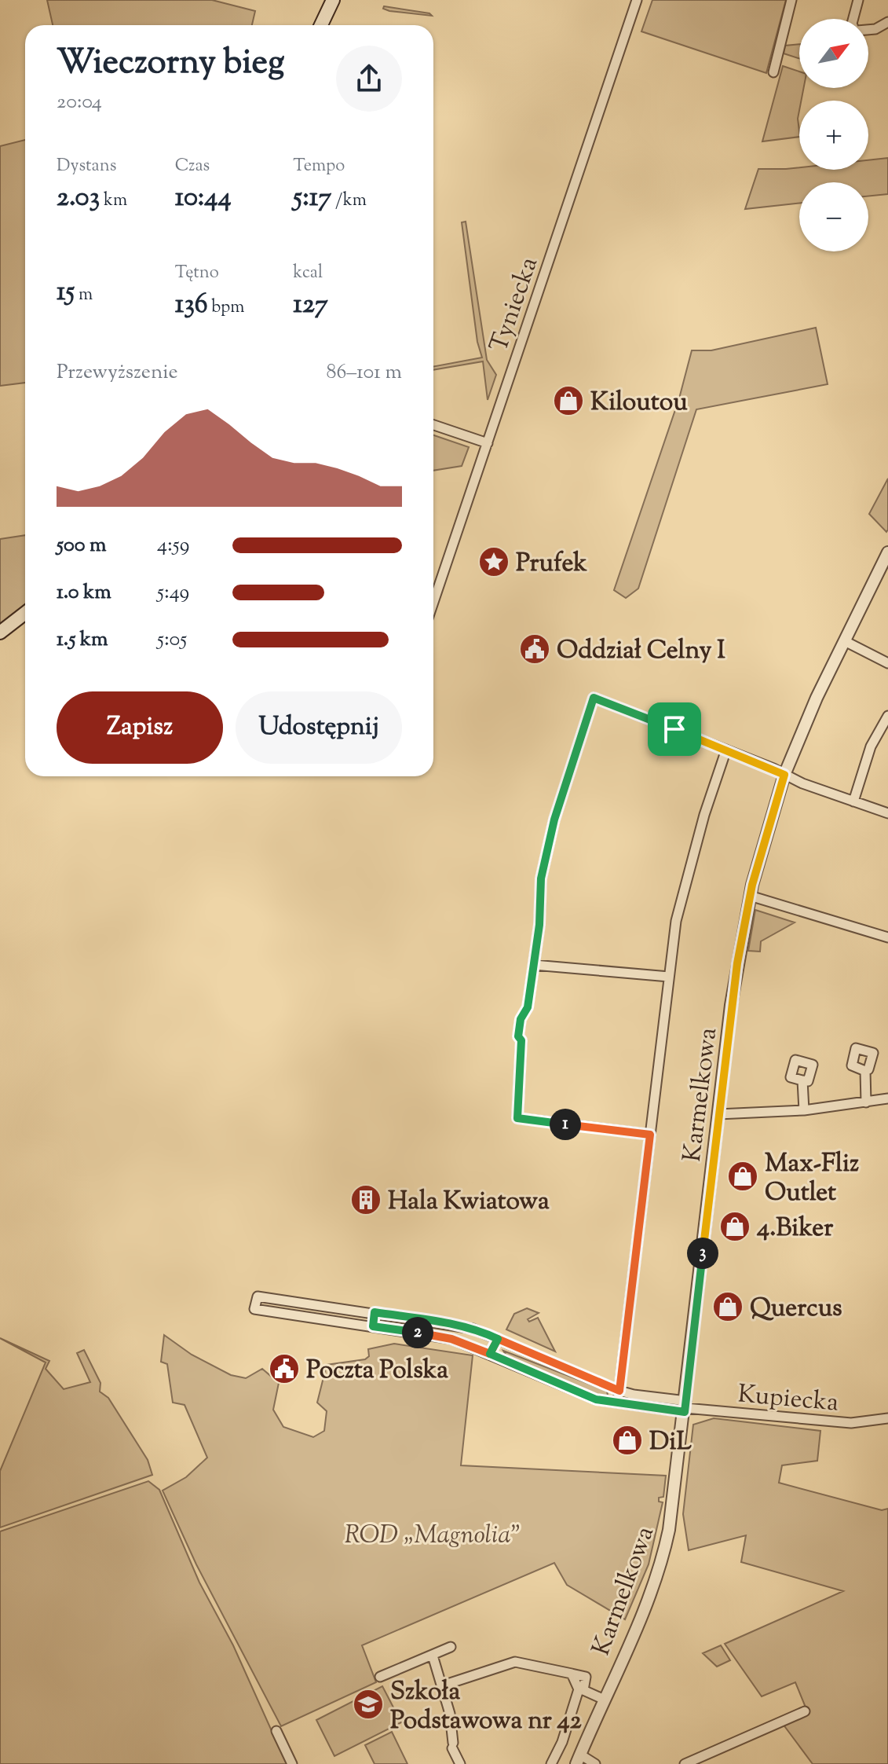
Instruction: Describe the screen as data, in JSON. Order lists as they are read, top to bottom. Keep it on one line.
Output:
{"streets":{"street":["Tyniecka","Karmelkowa","Kupiecka"]},"crossings":[["Karmelkowa","Kupiecka"]],"parks":["ROD „Magnolia”"],"places":{"shop":["Kiloutou","Max-Fliz Outlet","4.Biker","Quercus","DiL"],"place":["Prufek"],"public building":["Oddział Celny I","Poczta Polska"],"building":["Hala Kwiatowa"],"school or university":["Szkoła Podstawowa nr 42"]},"north":"top right","page":{"map_buttons":["+","−"],"heading":["Wieczorny bieg","20:04"],"stats":[["Dystans","2.03 km"],["Czas","10:44"],["Tempo","5:17 /km"],["15 m"],["Tętno","136 bpm"],["kcal","127"]],"chart":["Przewyższenie","86–101 m"],"list":[{"name":"500 m","note":"4:59"},{"name":"1.0 km","note":"5:49"},{"name":"1.5 km","note":"5:05"}],"buttons":["Zapisz","Udostępnij"],"pins":["1","3","2"]}}
